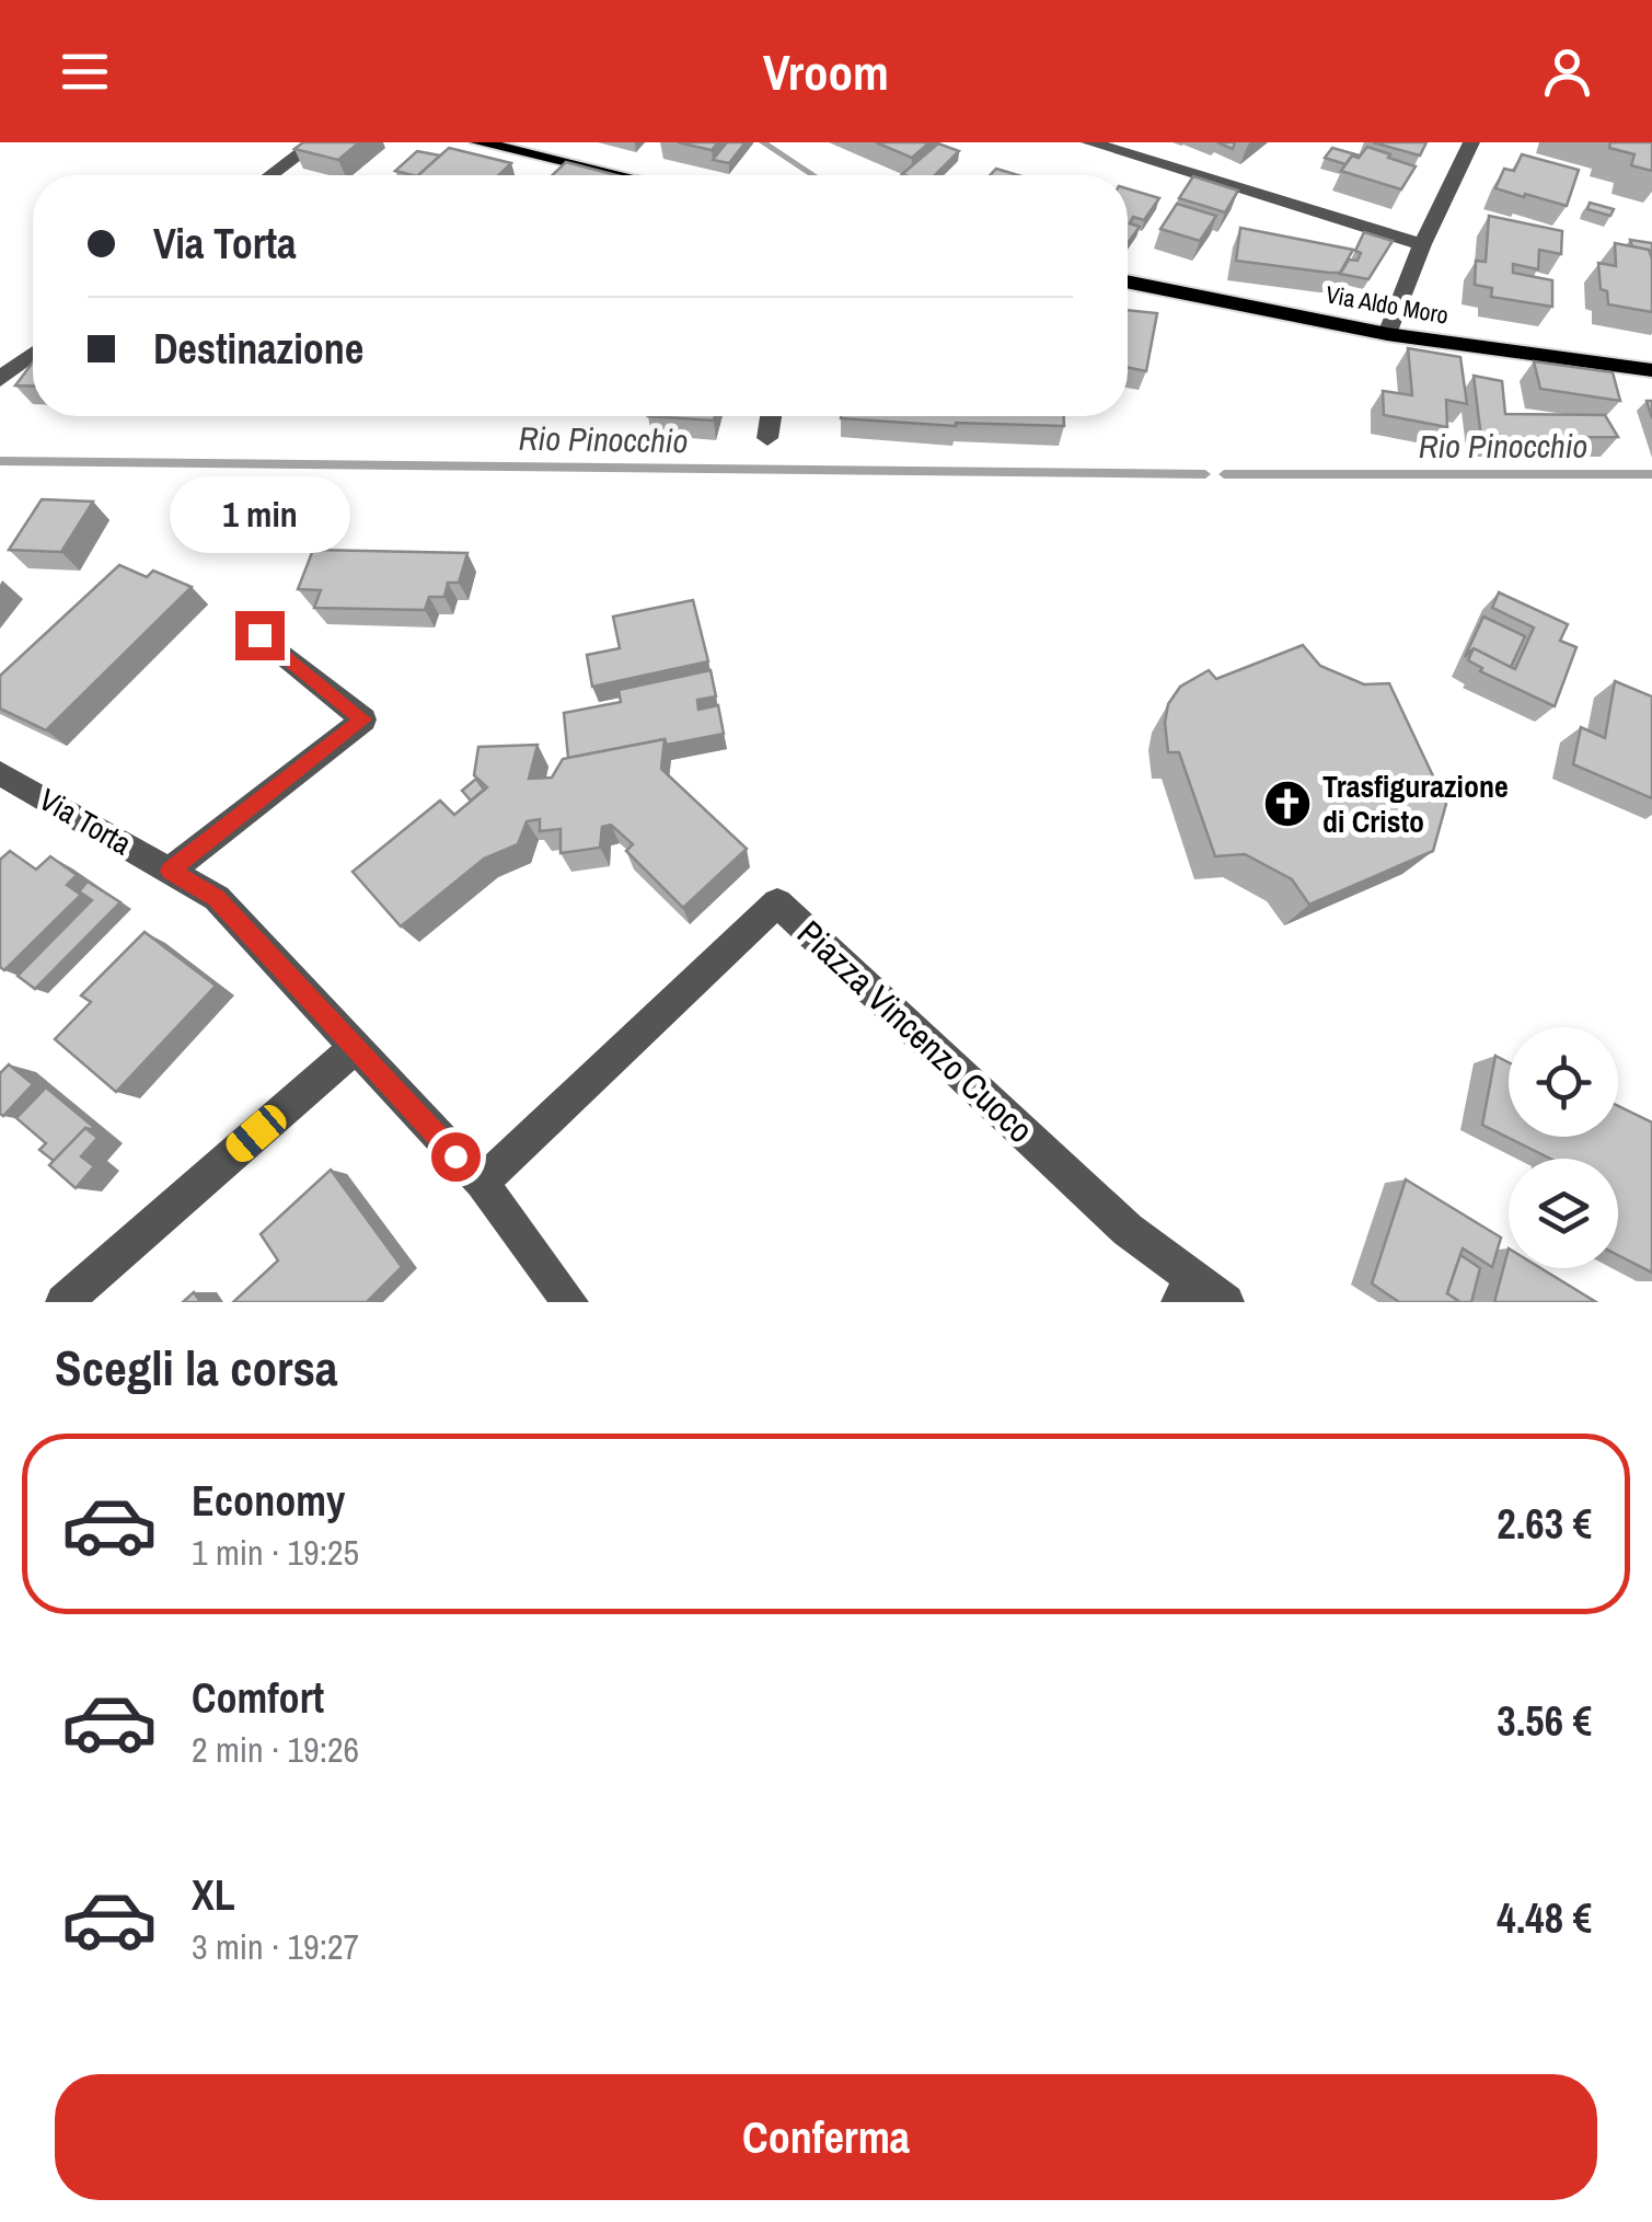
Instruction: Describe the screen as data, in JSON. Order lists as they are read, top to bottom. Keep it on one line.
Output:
{"streets":{"main road":["Via Aldo Moro"],"street":["Via Torta","Piazza Vincenzo Cuoco"]},"crossings":[["Via Torta","Piazza Vincenzo Cuoco"]],"water":["Rio Pinocchio"],"places":{"church":["Trasfigurazione di Cristo"]},"page":{"header":"Vroom","banner":["Via Torta","Destinazione"],"bubble":"1 min","heading":"Scegli la corsa","list":[{"name":"Economy","note":"1 min · 19:25","value":"2.63 €"},{"name":"Comfort","note":"2 min · 19:26","value":"3.56 €"},{"name":"XL","note":"3 min · 19:27","value":"4.48 €"}],"buttons":"Conferma"}}
